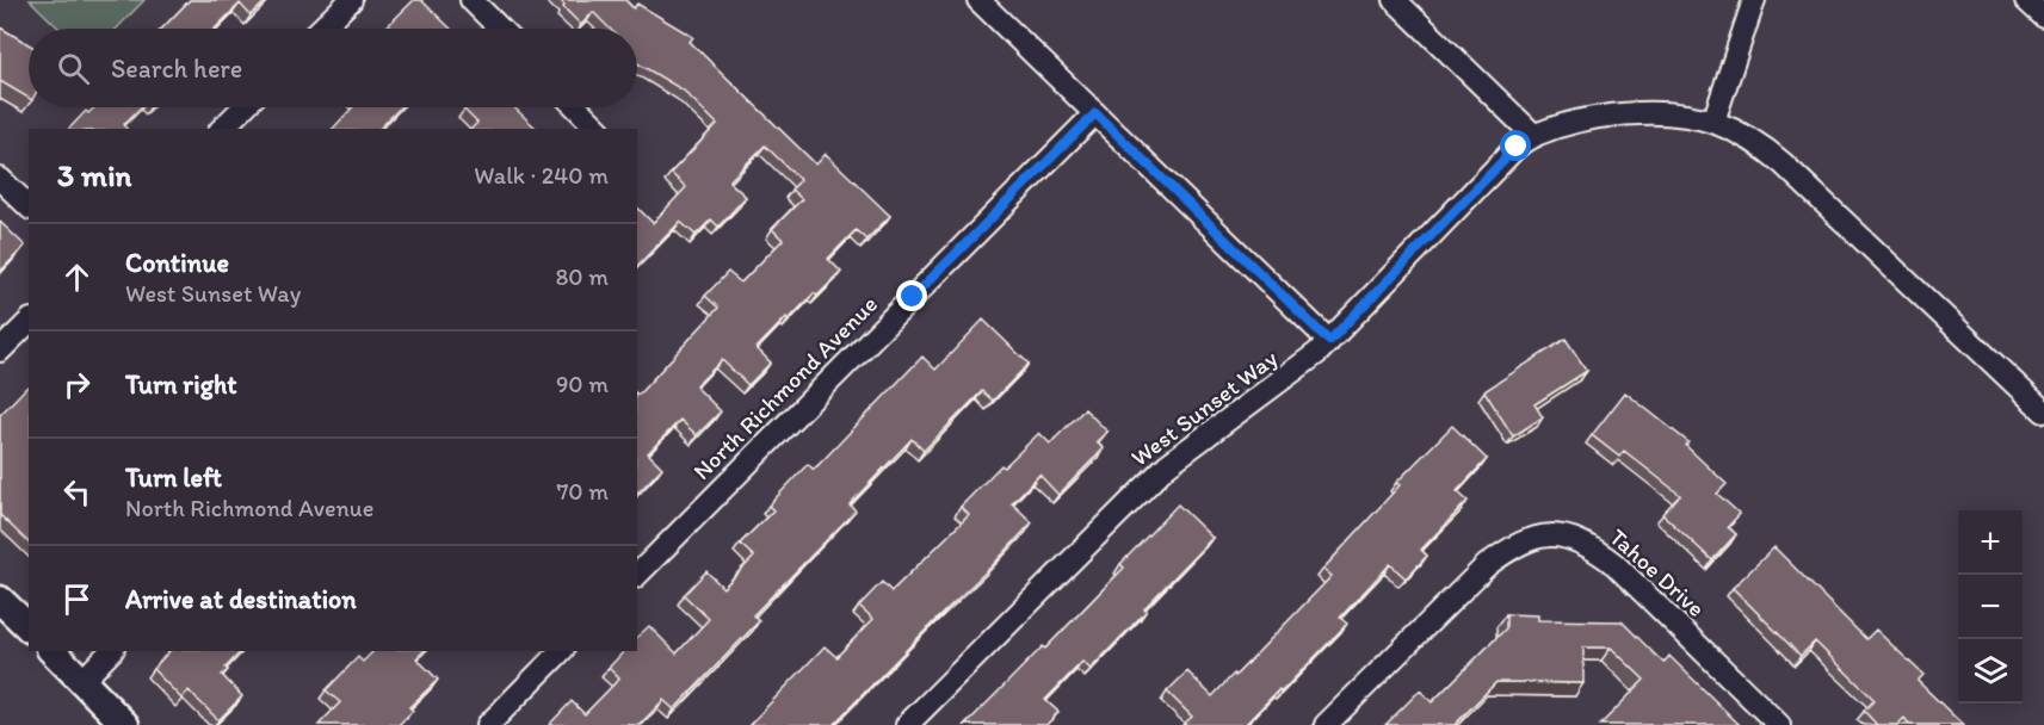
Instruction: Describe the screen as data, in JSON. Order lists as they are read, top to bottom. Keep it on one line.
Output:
{"streets":{"street":["North Richmond Avenue","West Sunset Way","Tahoe Drive"]},"page":{"search":"Search here","heading":["3 min","Walk · 240 m"],"list":[["Continue","West Sunset Way","80 m"],["Turn right","90 m"],["Turn left","North Richmond Avenue","70 m"],"Arrive at destination"],"map_buttons":["+","−"]}}
